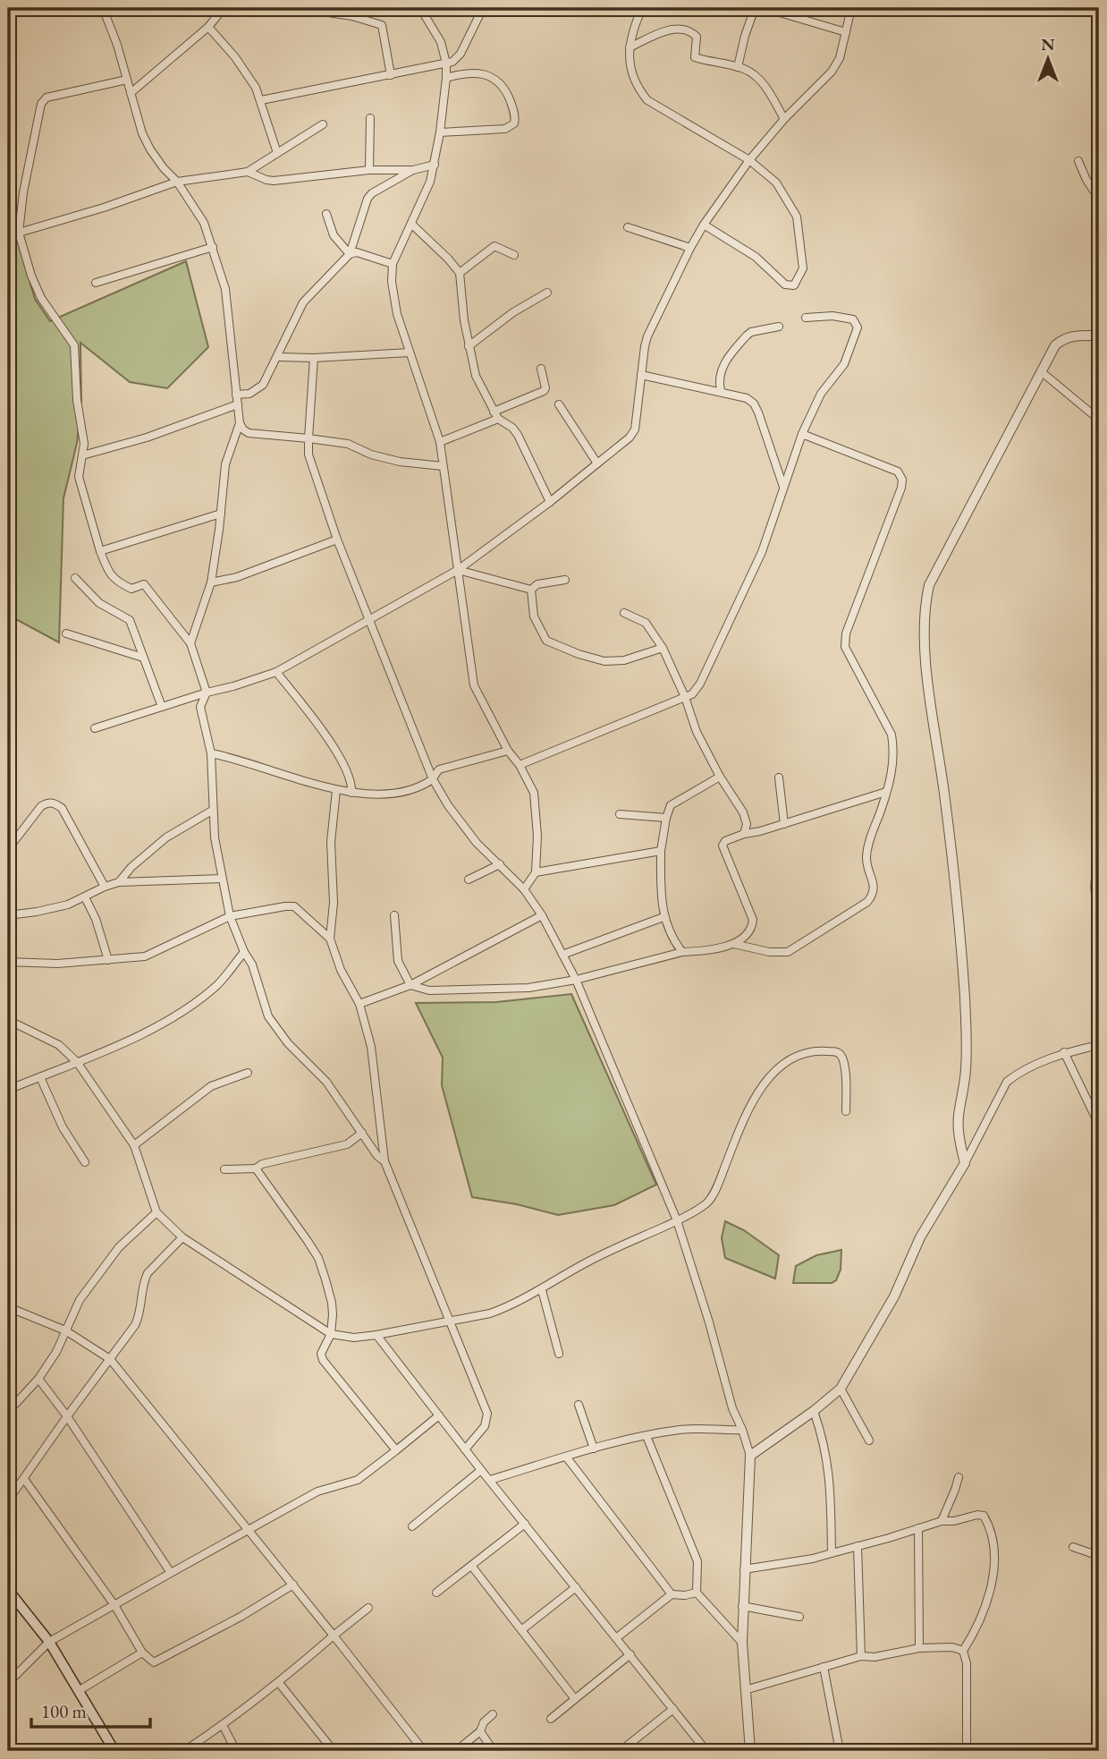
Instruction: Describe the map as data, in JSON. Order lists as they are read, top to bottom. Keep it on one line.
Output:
{"scale_bar":"100 m","north":"top"}
